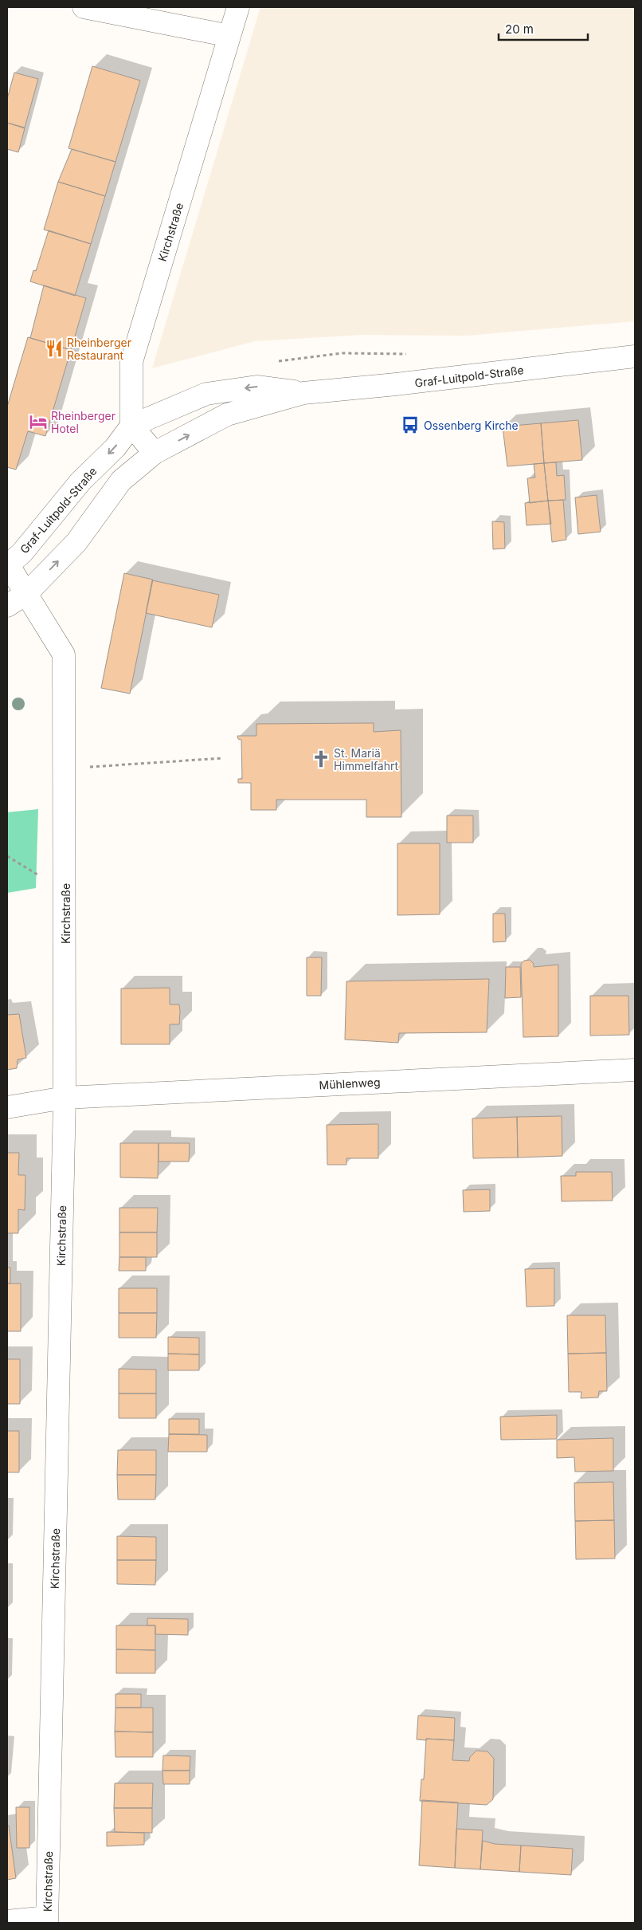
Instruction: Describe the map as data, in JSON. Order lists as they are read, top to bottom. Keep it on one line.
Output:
{"streets":{"street":["Kirchstraße","Graf-Luitpold-Straße","Mühlenweg"]},"crossings":[["Kirchstraße","Graf-Luitpold-Straße"],["Kirchstraße","Mühlenweg"]],"places":{"restaurant":["Rheinberger Restaurant"],"hotel":["Rheinberger Hotel"],"bus stop":["Ossenberg Kirche"],"church":["St. Mariä Himmelfahrt"]},"scale_bar":"20 m"}
